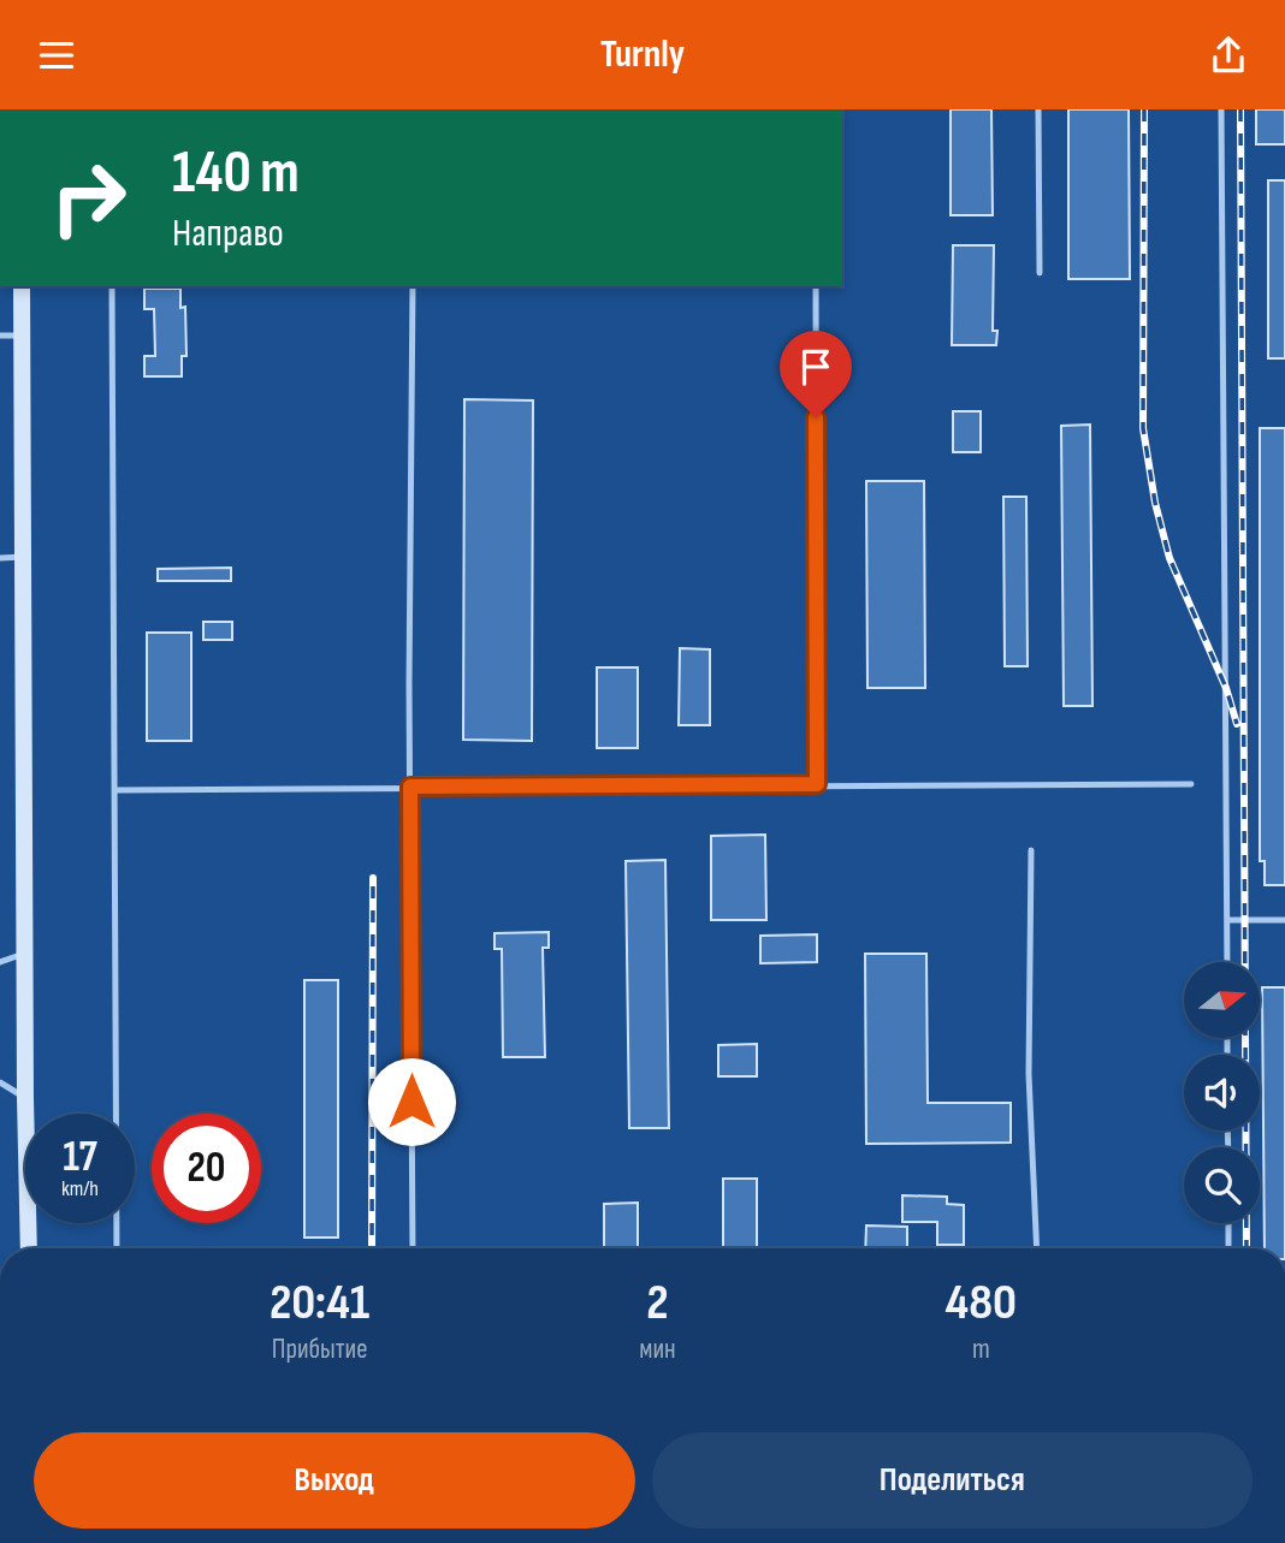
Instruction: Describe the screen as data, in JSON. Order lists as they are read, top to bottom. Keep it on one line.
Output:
{"north":"right","page":{"header":"Turnly","turn":["140 m","Направо"],"speed":"17 km/h","limit":"20","eta":["20:41","Прибытие","2","мин","480","m"],"buttons":["Выход","Поделиться"]}}
